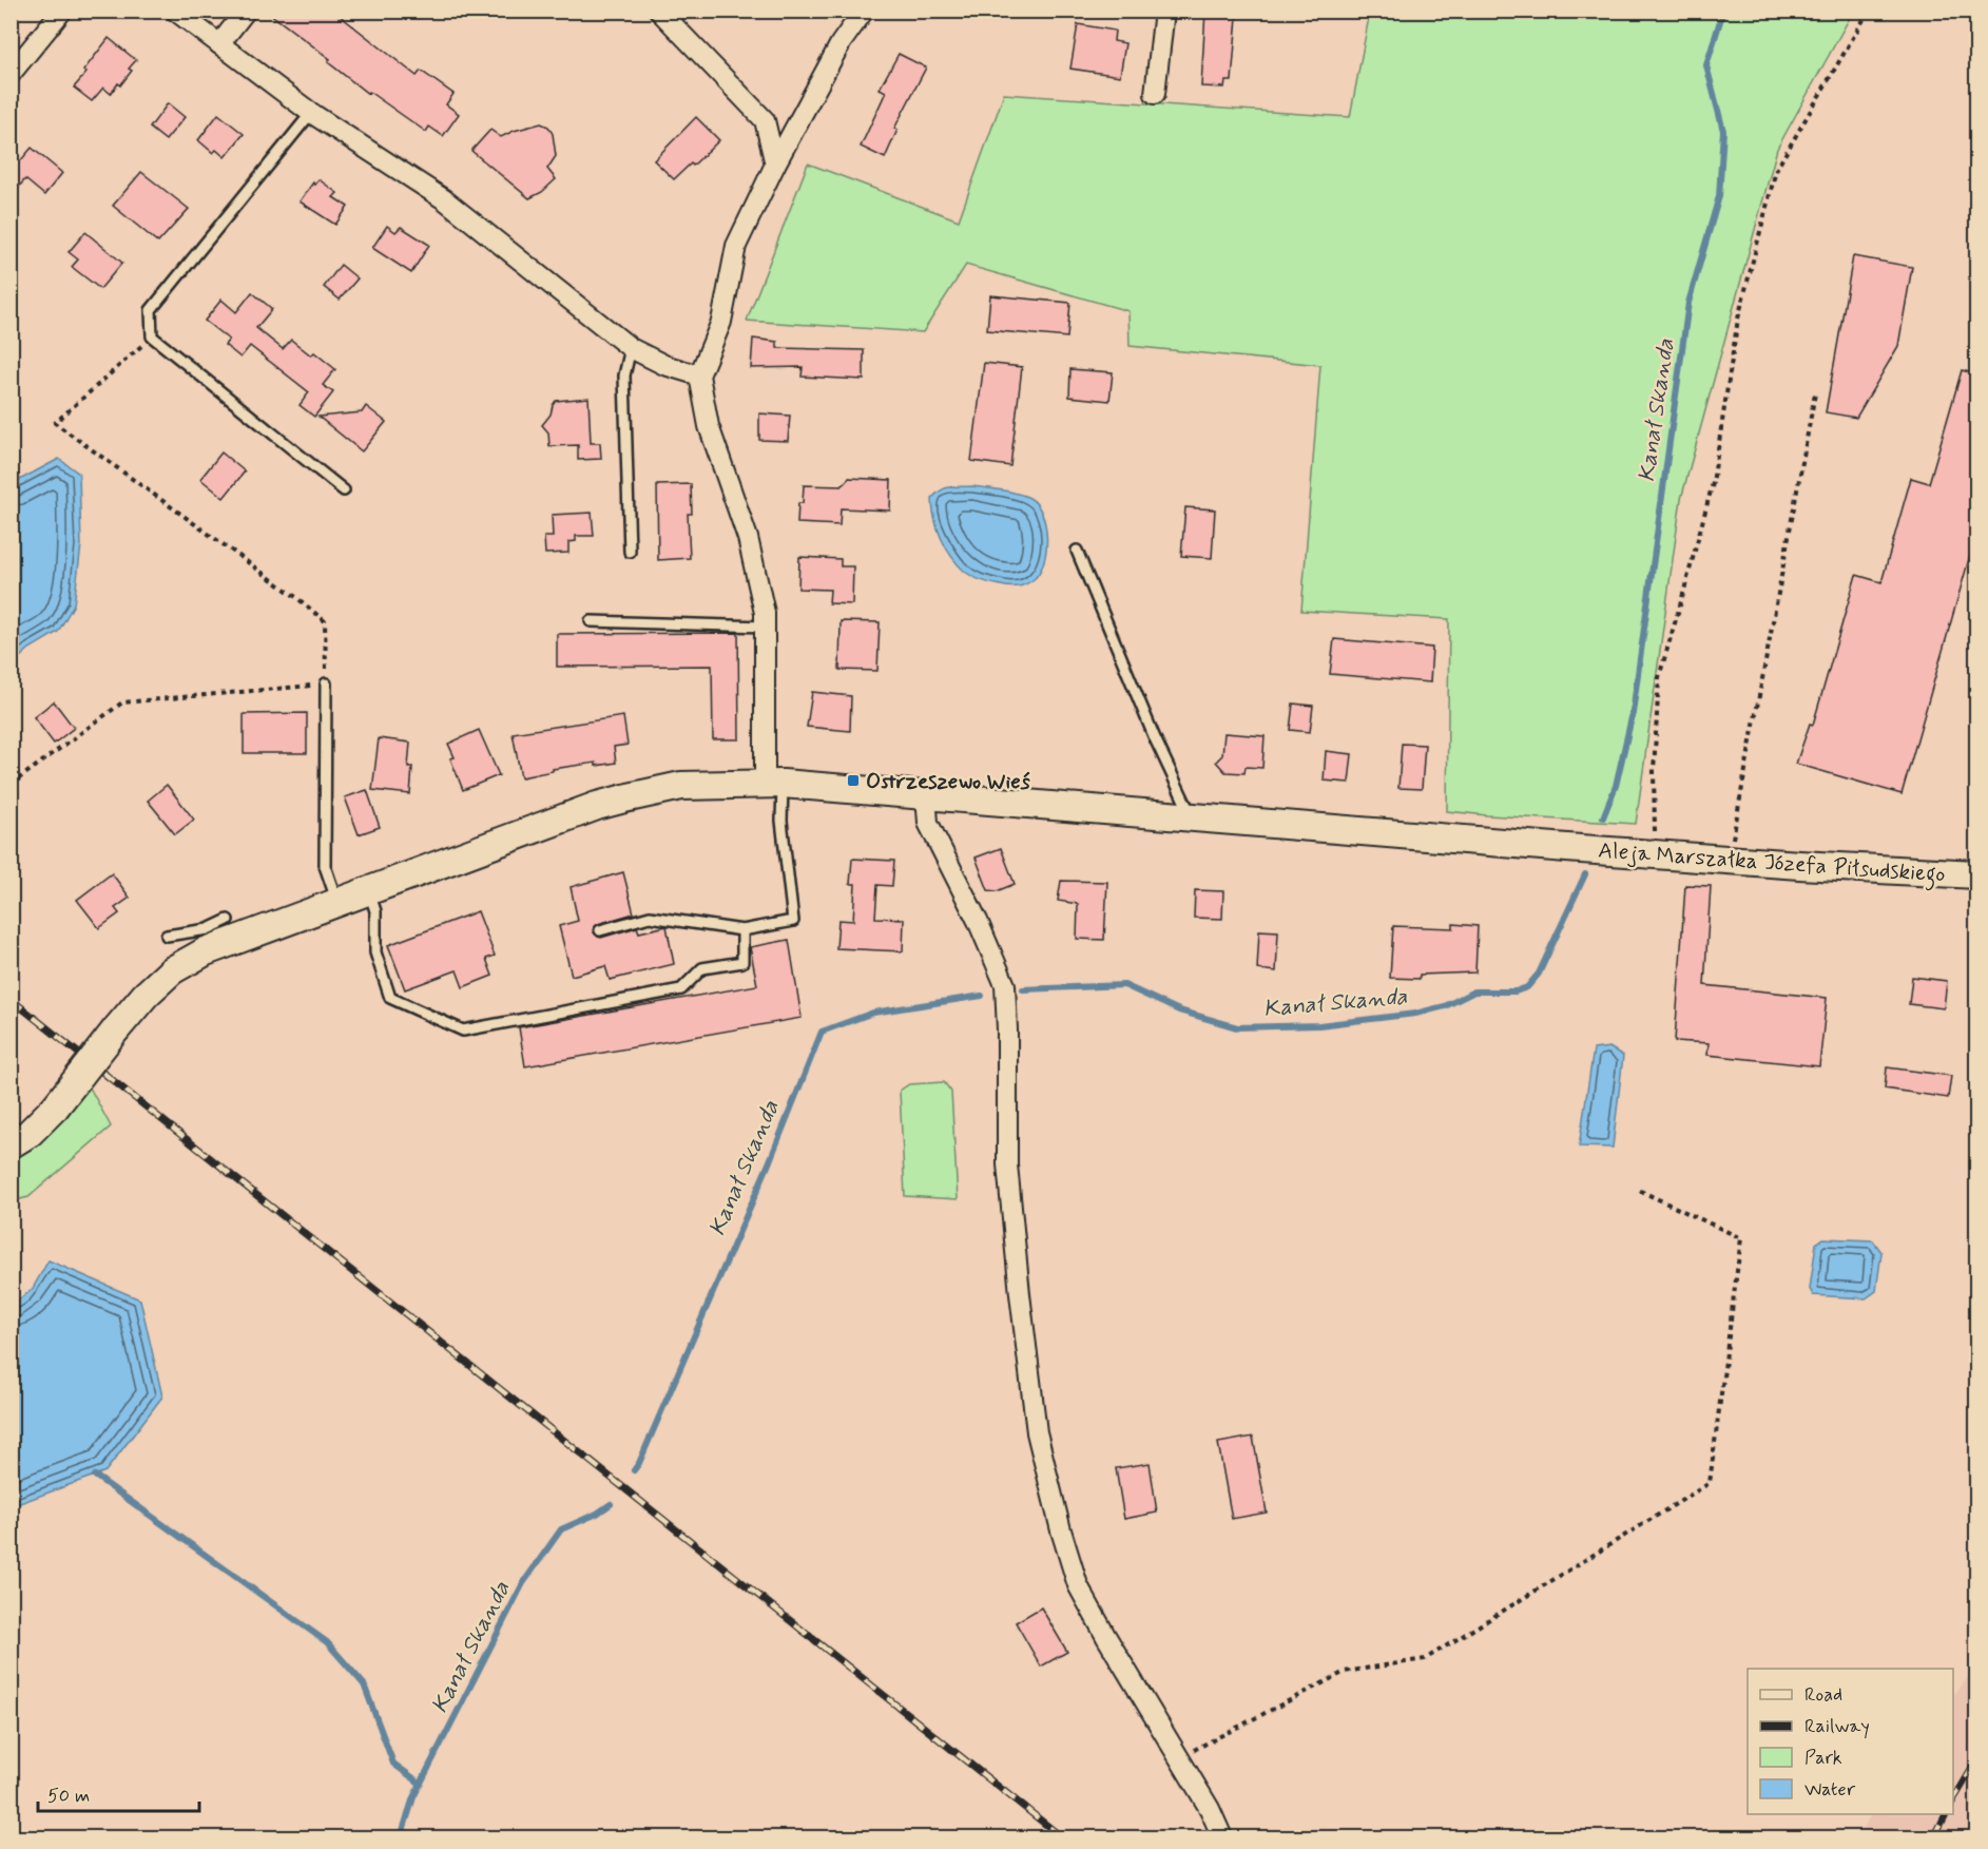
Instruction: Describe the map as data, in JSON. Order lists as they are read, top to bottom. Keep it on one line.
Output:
{"streets":{"street":["Aleja Marszałka Józefa Piłsudskiego"]},"water":["Kanał Skanda"],"places":{"transit":["Ostrzeszewo Wieś"]},"legend":["Road","Railway","Park","Water"],"scale_bar":"50 m"}
